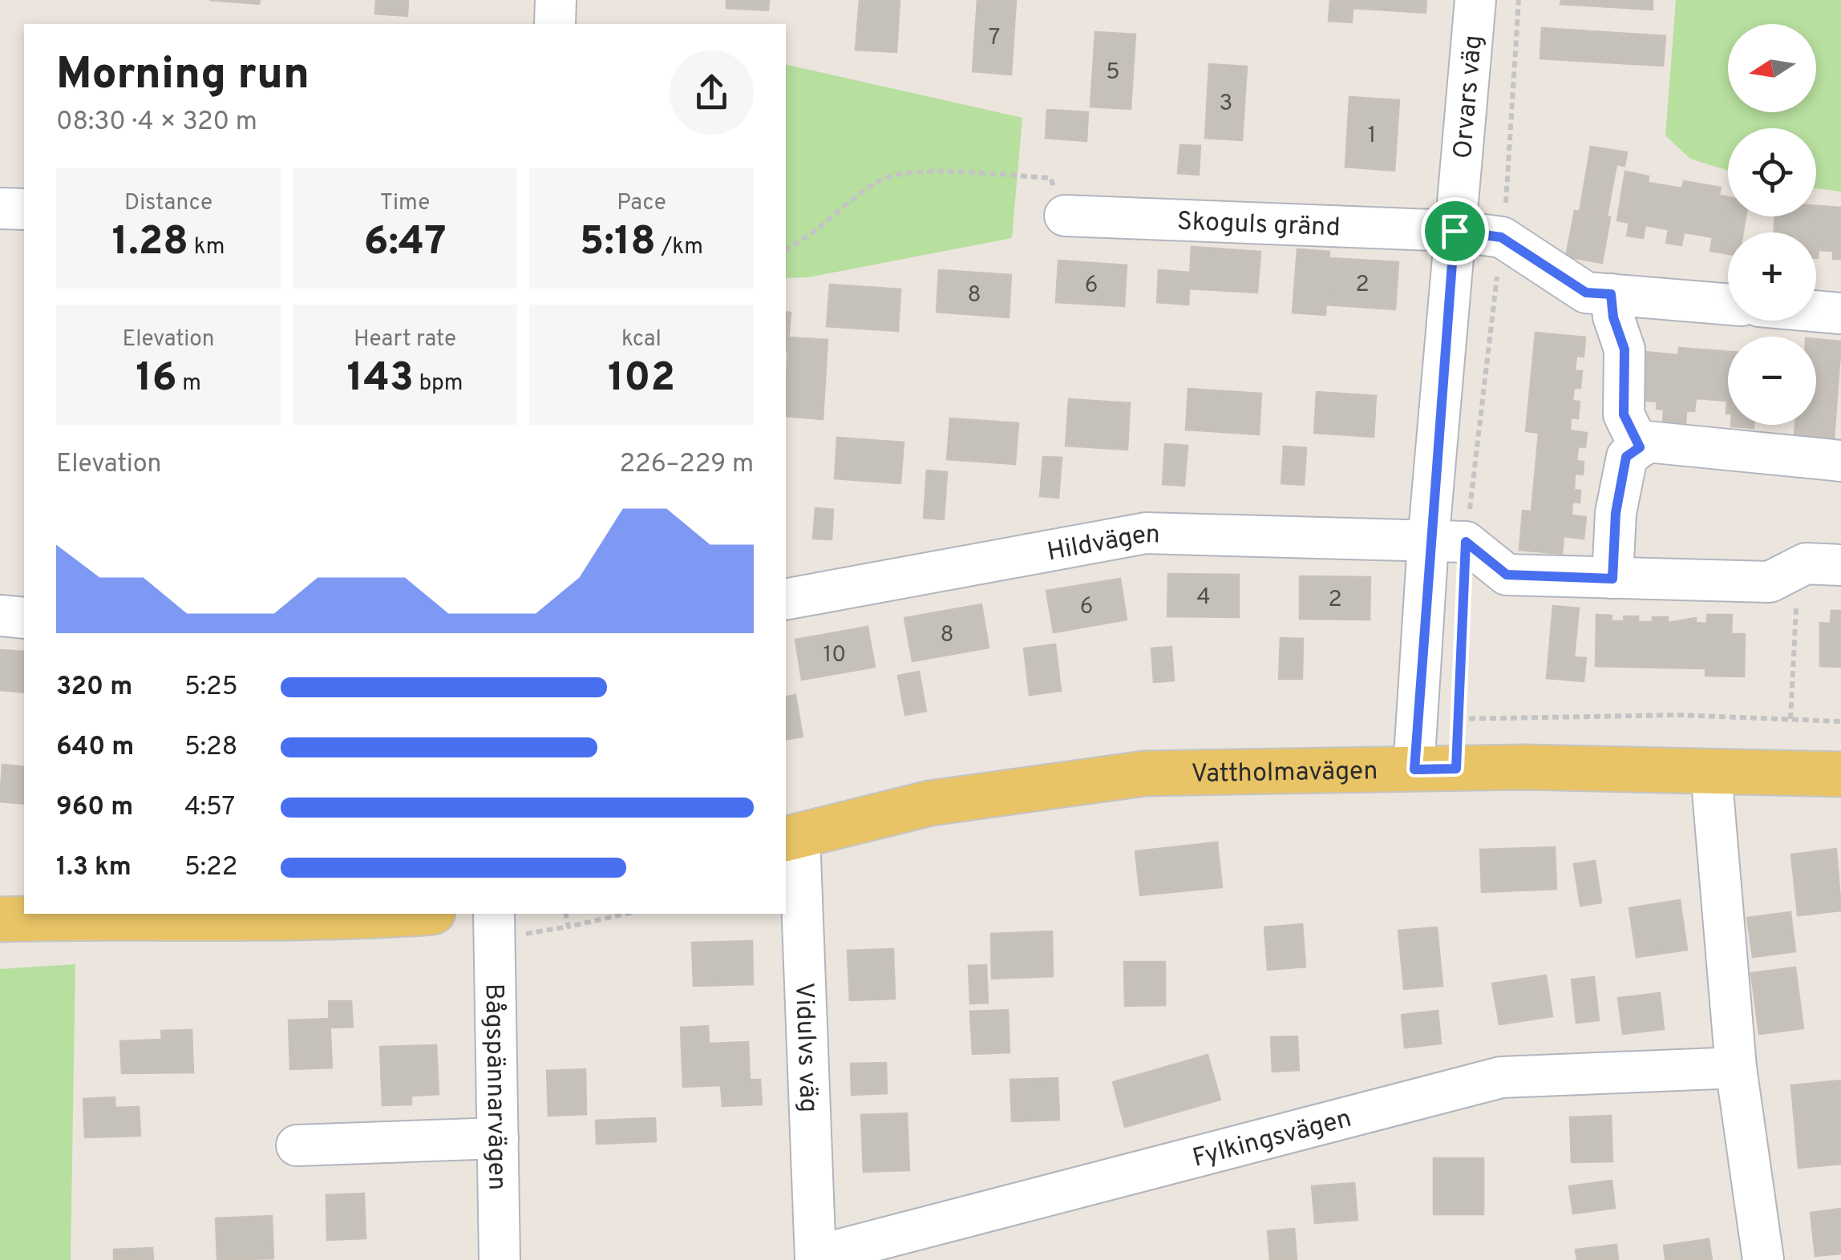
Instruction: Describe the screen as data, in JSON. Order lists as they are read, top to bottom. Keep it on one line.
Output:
{"streets":{"main road":["Vattholmavägen"],"street":["Orvars väg","Skoguls gränd","Hildvägen","Vidulvs väg","Bågspännarvägen","Fylkingsvägen"]},"crossings":[["Orvars väg","Skoguls gränd"],["Orvars väg","Hildvägen"],["Orvars väg","Vattholmavägen"],["Vattholmavägen","Vidulvs väg"],["Vidulvs väg","Fylkingsvägen"]],"house_numbers":["7","5","3","1","2","6","8","4","2","6","8","10"],"north":"left","page":{"map_buttons":["+","−"],"heading":["Morning run","08:30 · 4 × 320 m"],"stats":[["Distance","1.28 km"],["Time","6:47"],["Pace","5:18 /km"],["Elevation","16 m"],["Heart rate","143 bpm"],["kcal","102"]],"chart":["Elevation","226–229 m"],"list":[{"name":"320 m","note":"5:25"},{"name":"640 m","note":"5:28"},{"name":"960 m","note":"4:57"},{"name":"1.3 km","note":"5:22"}]}}
